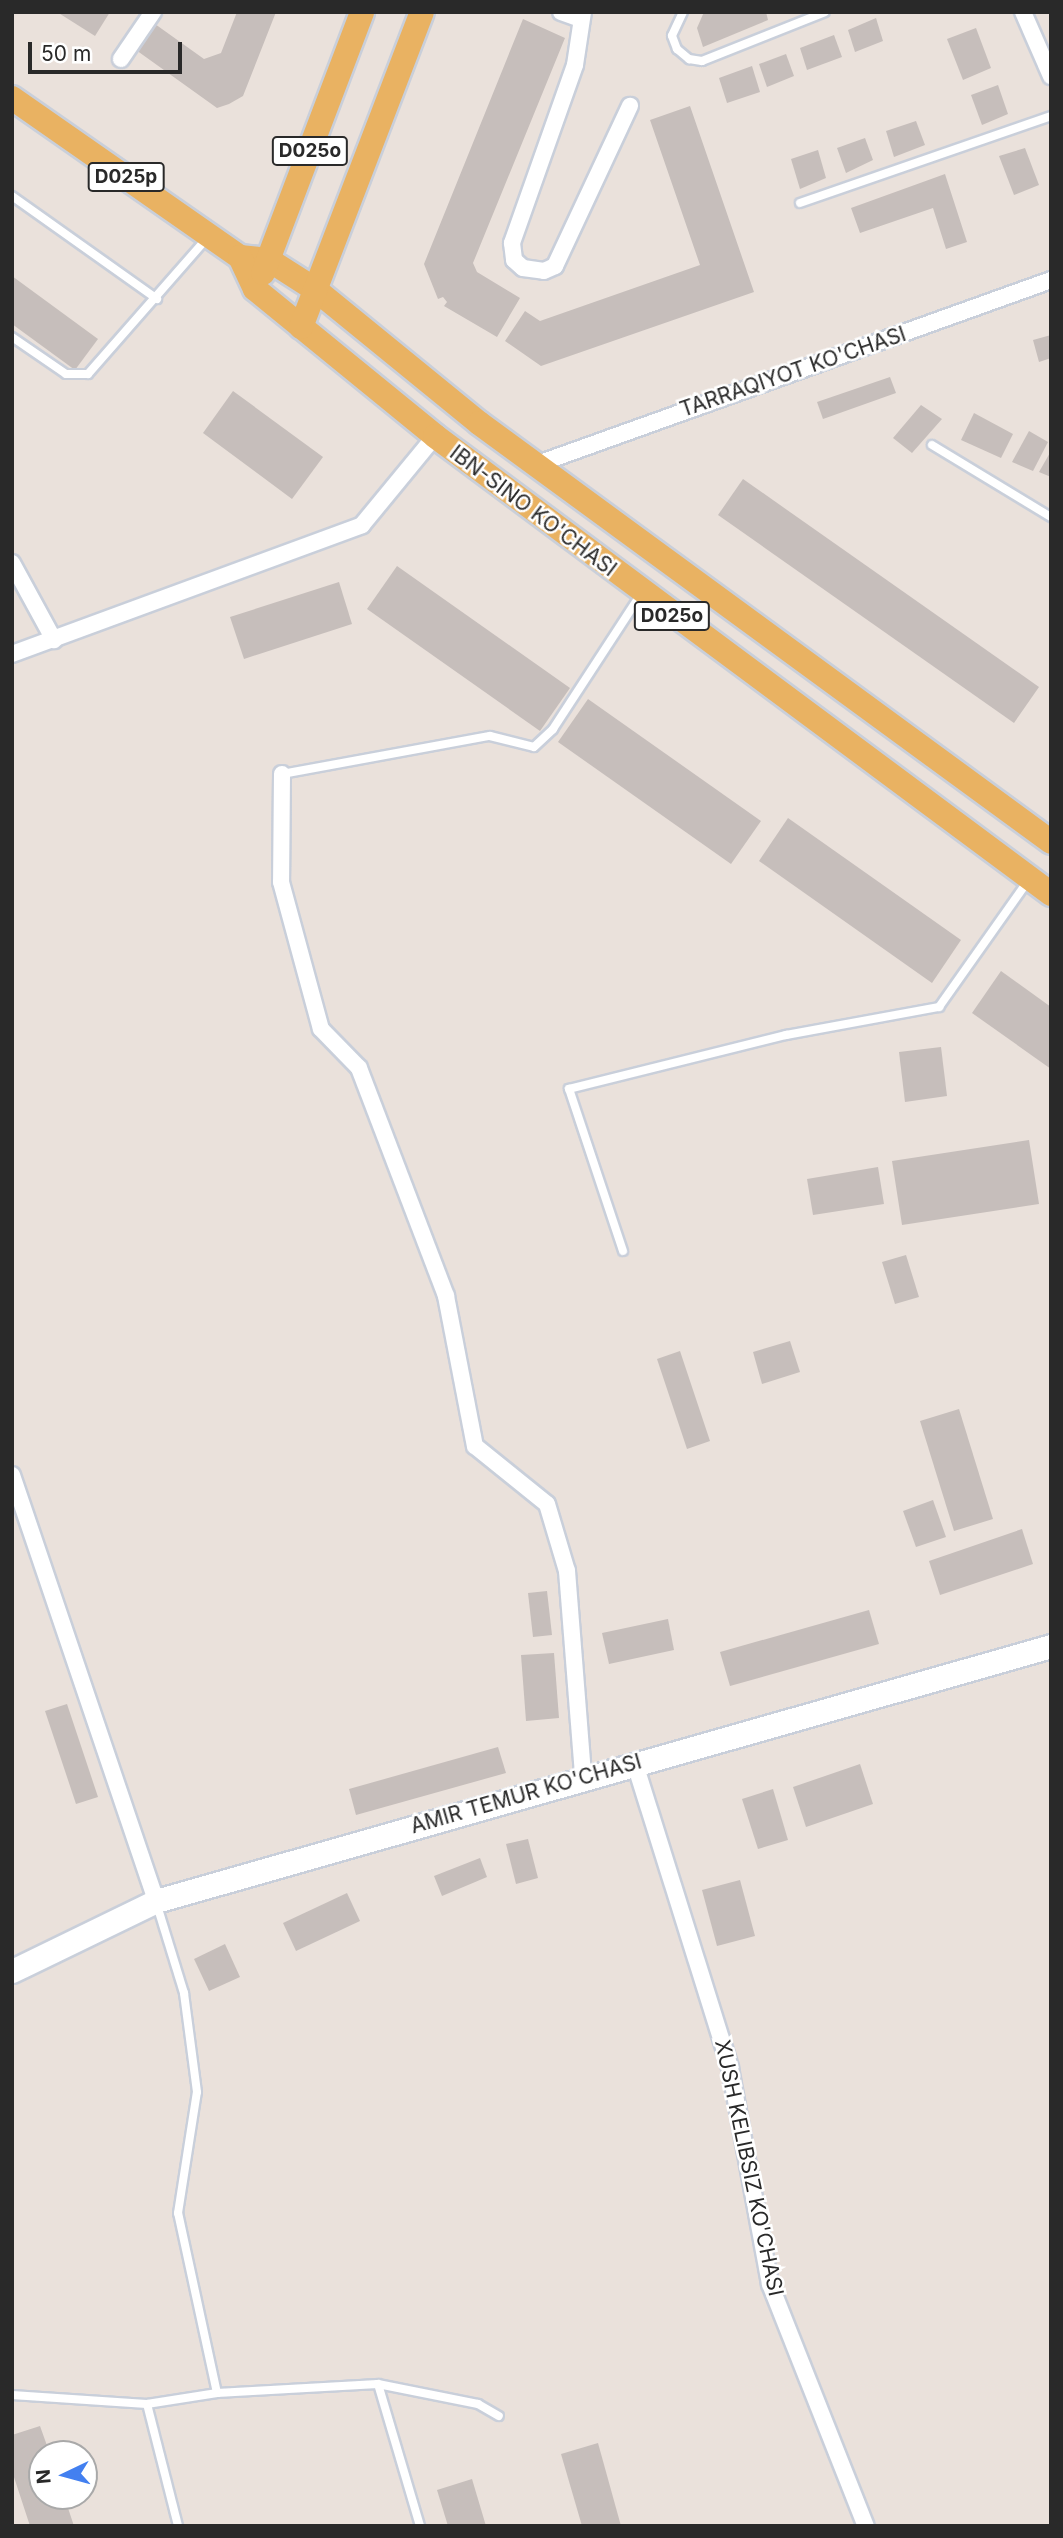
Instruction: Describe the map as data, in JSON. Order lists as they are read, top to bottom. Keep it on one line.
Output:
{"streets":{"main road":["D025o","D025p","IBN-SINO KO'CHASI","AMIR TEMUR KO'CHASI"],"street":["TARRAQIYOT KO'CHASI","XUSH KELIBSIZ KO'CHASI"]},"crossings":[["D025o","IBN-SINO KO'CHASI"],["TARRAQIYOT KO'CHASI","IBN-SINO KO'CHASI"],["AMIR TEMUR KO'CHASI","XUSH KELIBSIZ KO'CHASI"]],"scale_bar":"50 m","north":"left"}
